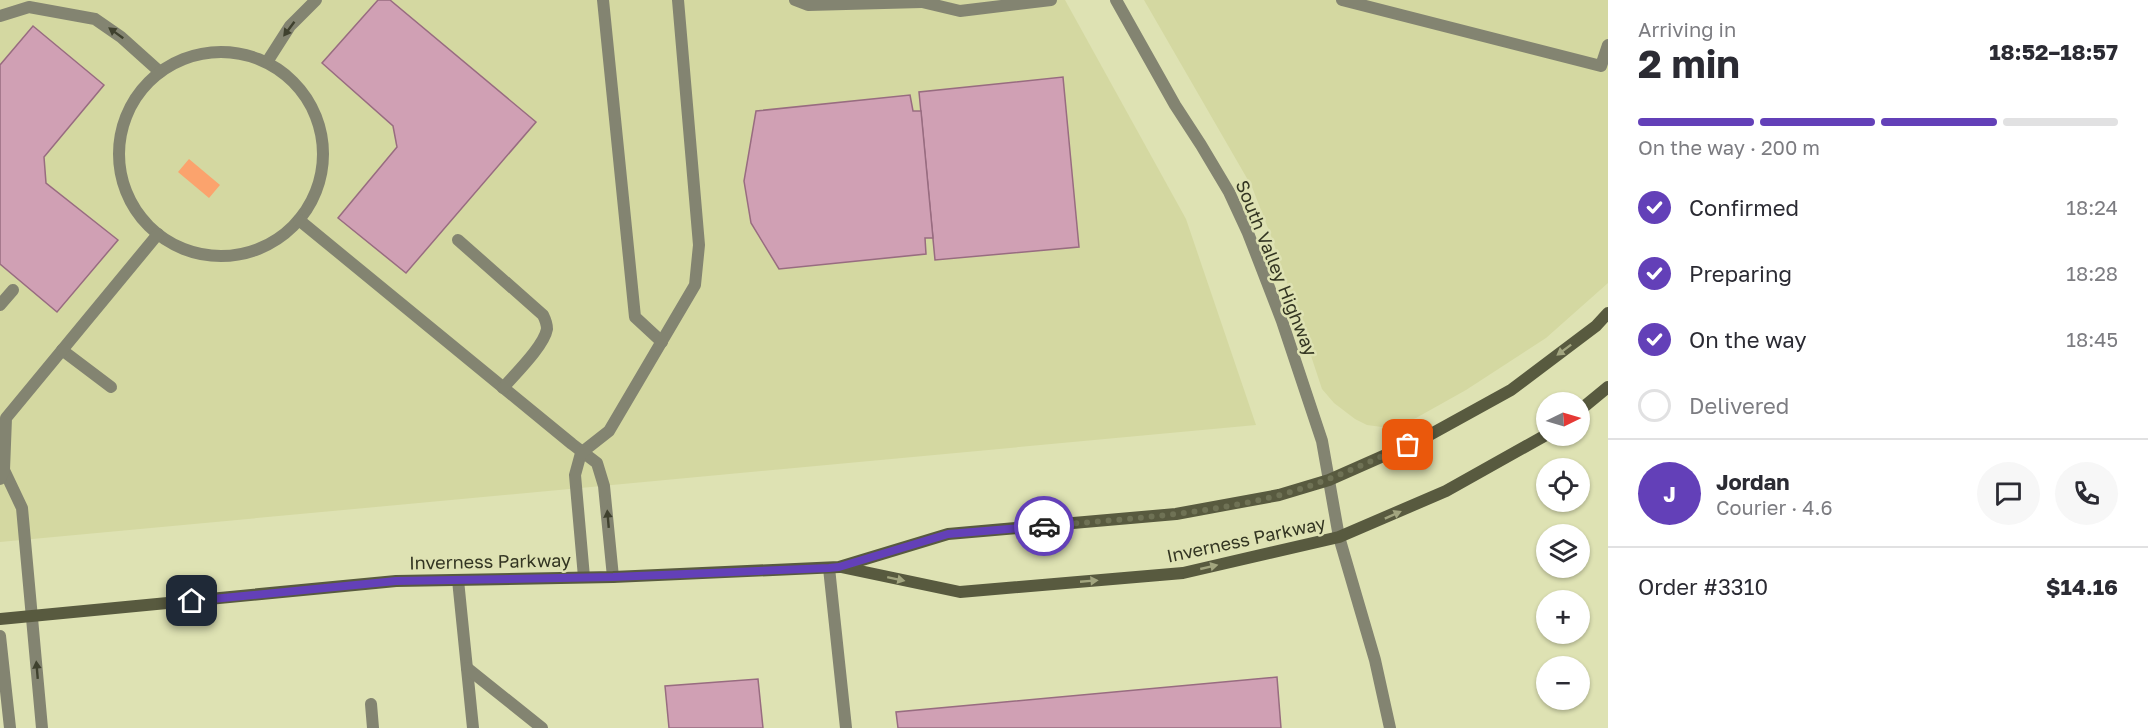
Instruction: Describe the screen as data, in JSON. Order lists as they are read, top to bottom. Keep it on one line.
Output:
{"streets":{"main road":["Inverness Parkway"],"street":["South Valley Highway"]},"crossings":[["South Valley Highway","Inverness Parkway"]],"north":"right","page":{"heading":["2 min","Arriving in","18:52–18:57"],"panel":["Jordan","Courier · 4.6","Order #3310","$14.16"],"bar":"On the way · 200 m","list":[["Confirmed","18:24"],["Preparing","18:28"],["On the way","18:45"],"Delivered"],"map_buttons":["+","−"],"round":"J"}}
